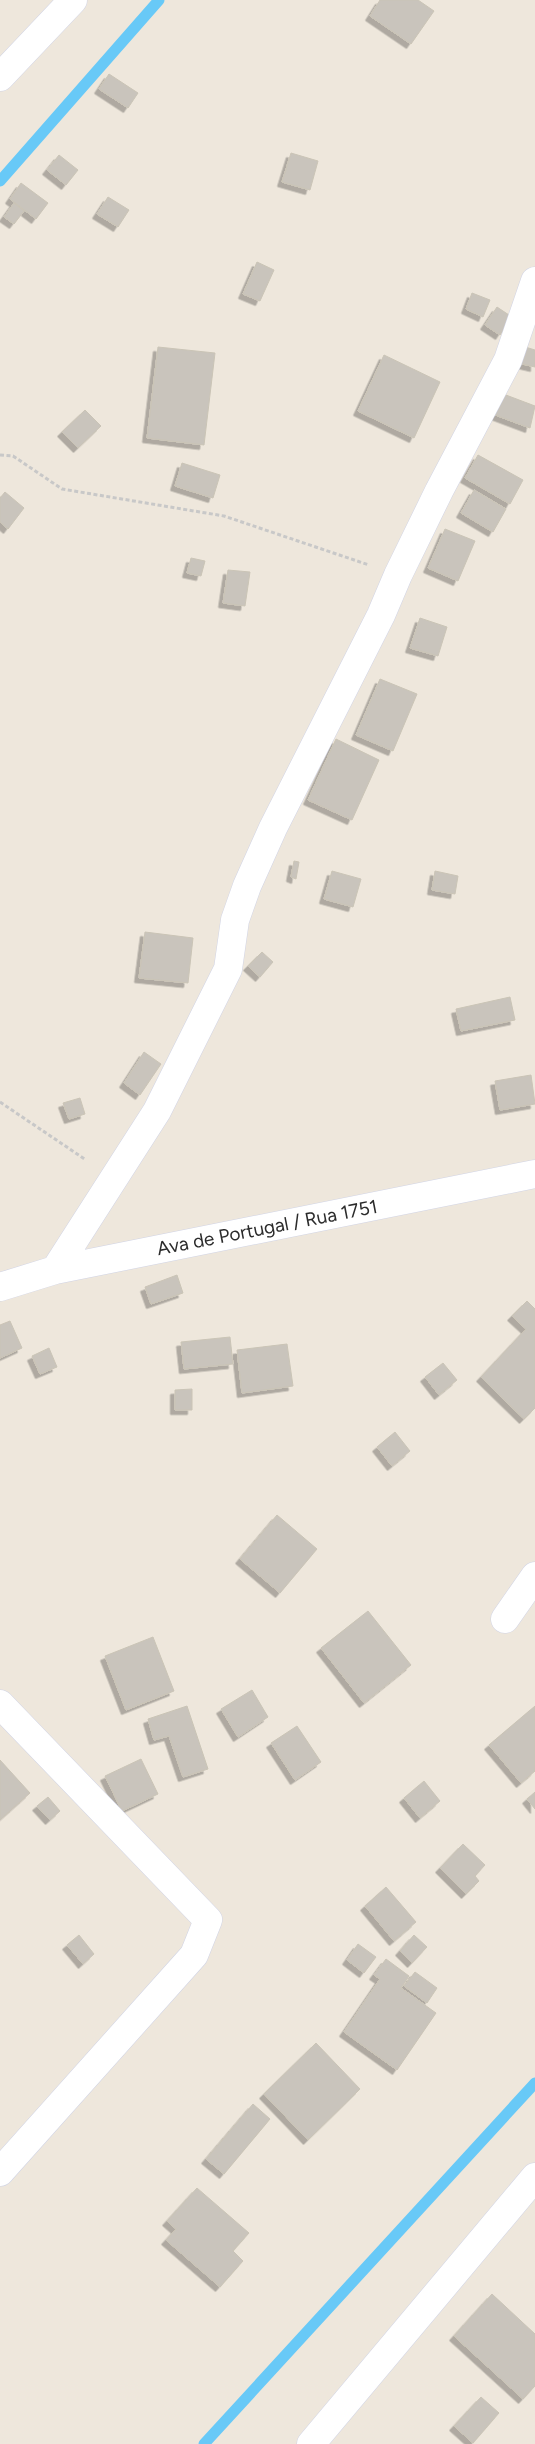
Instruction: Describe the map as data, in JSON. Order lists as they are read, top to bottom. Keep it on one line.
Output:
{"streets":{"street":["Ava de Portugal / Rua 1751"]}}
